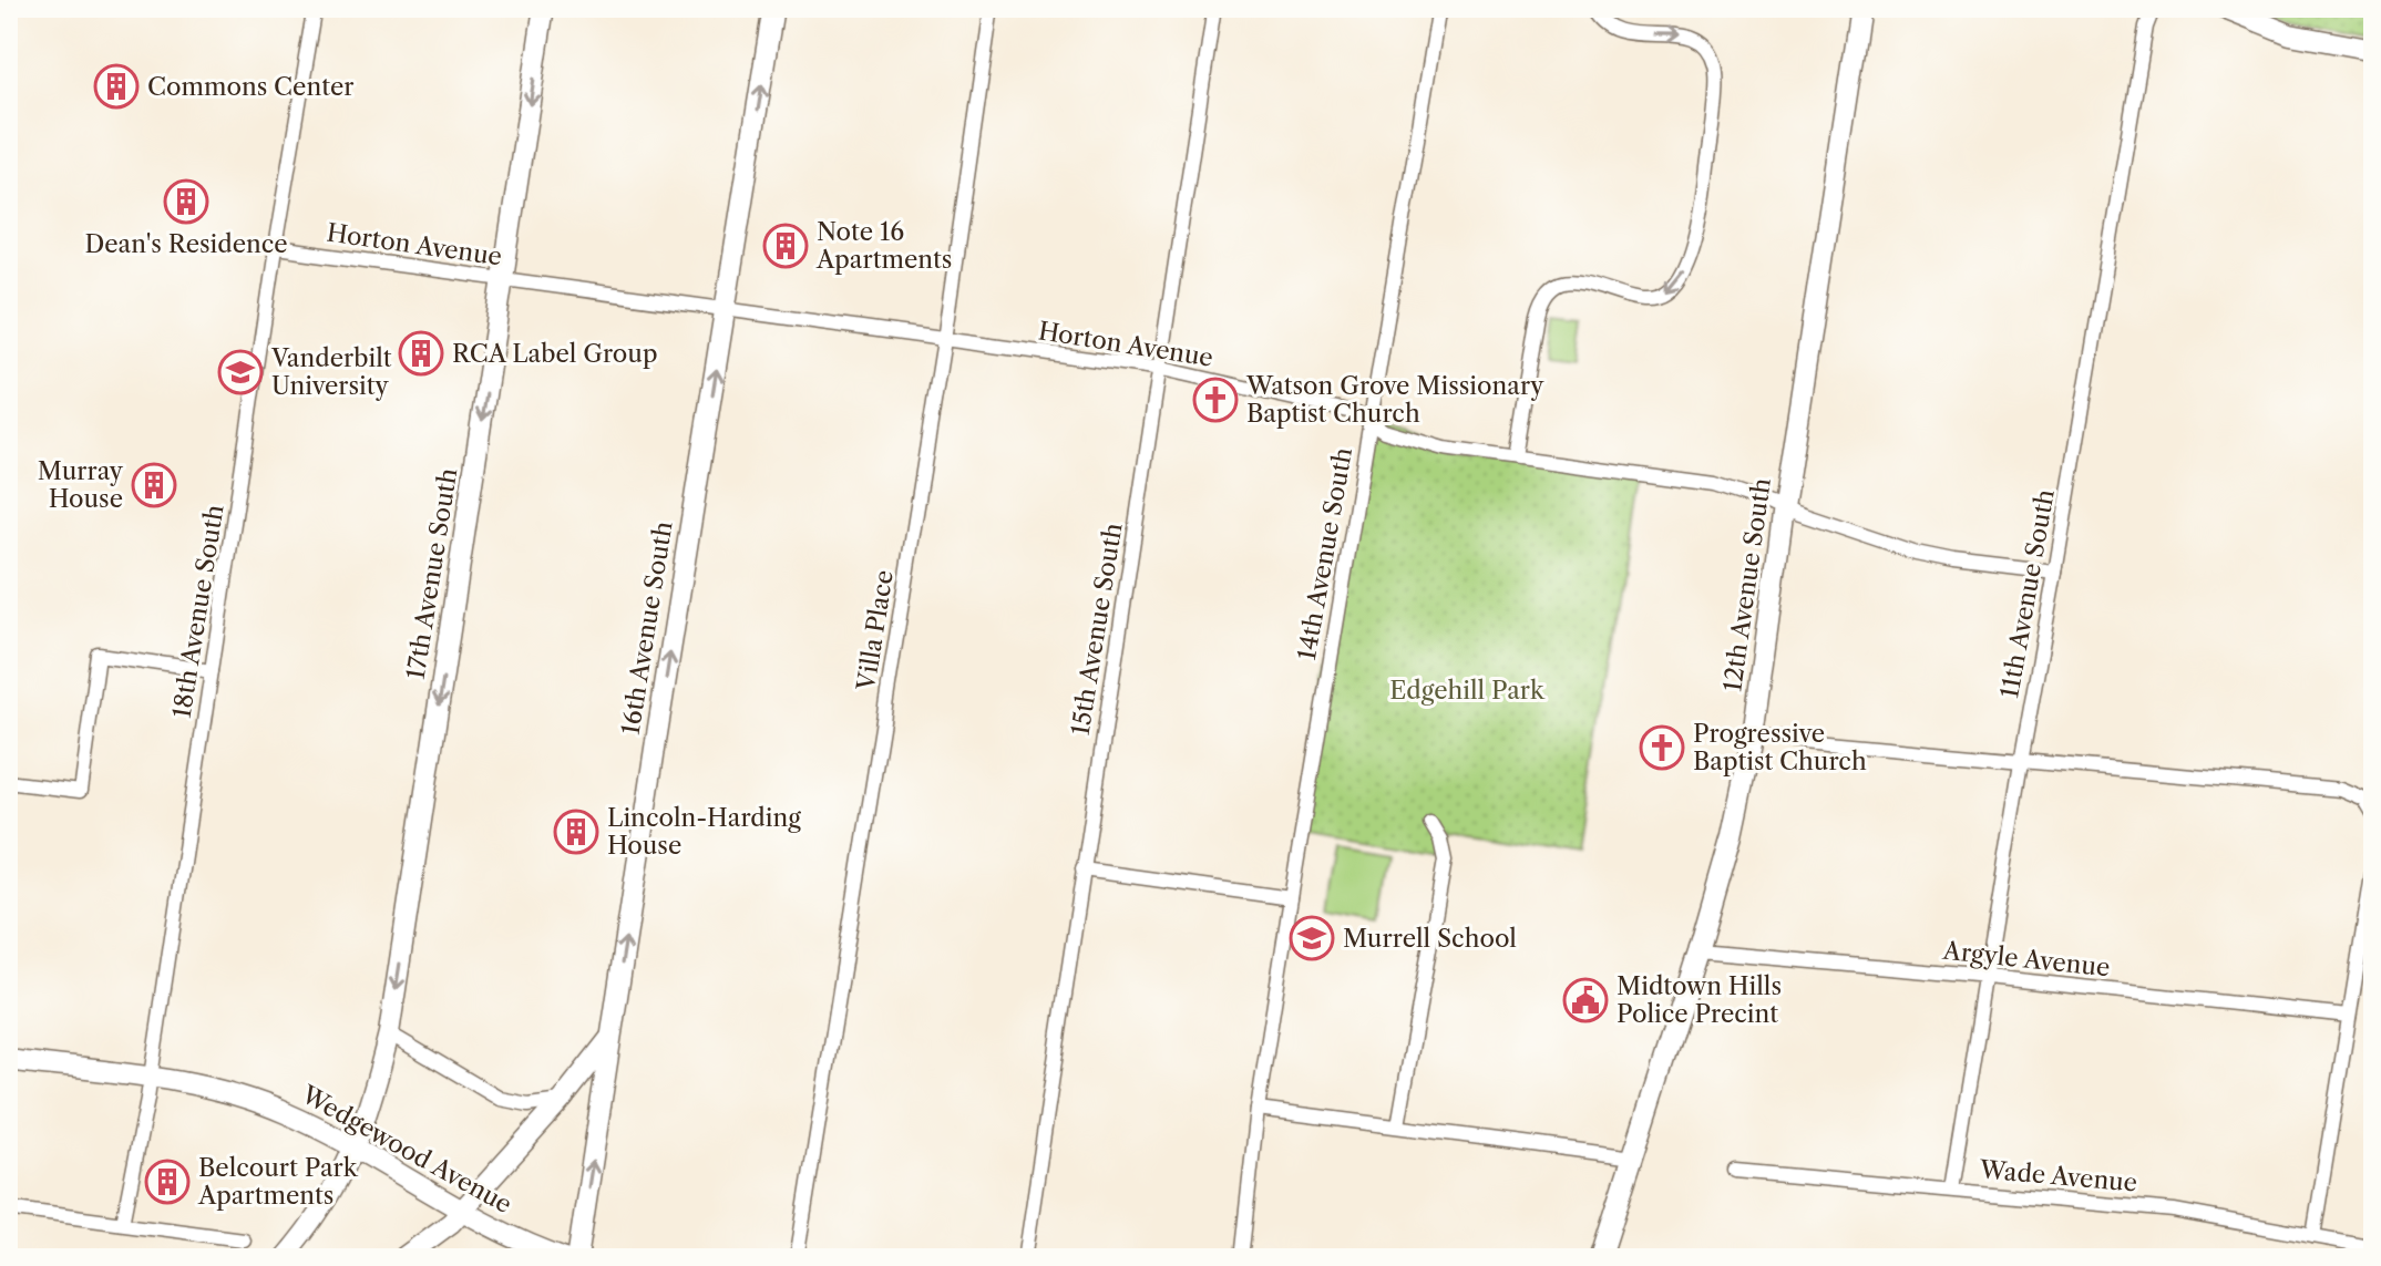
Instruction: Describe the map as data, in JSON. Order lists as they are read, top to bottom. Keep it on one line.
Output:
{"streets":{"main road":["17th Avenue South","12th Avenue South","16th Avenue South","Wedgewood Avenue"],"street":["Horton Avenue","14th Avenue South","11th Avenue South","18th Avenue South","15th Avenue South","Villa Place","Argyle Avenue","Wade Avenue"]},"crossings":[["Horton Avenue","14th Avenue South"],["Horton Avenue","17th Avenue South"],["Horton Avenue","12th Avenue South"],["Horton Avenue","11th Avenue South"],["Horton Avenue","18th Avenue South"],["Horton Avenue","16th Avenue South"],["Horton Avenue","15th Avenue South"],["Horton Avenue","Villa Place"],["17th Avenue South","Wedgewood Avenue"],["12th Avenue South","Argyle Avenue"],["11th Avenue South","Argyle Avenue"],["11th Avenue South","Wade Avenue"],["18th Avenue South","Wedgewood Avenue"]],"one_way":["17th Avenue South","16th Avenue South"],"parks":["Edgehill Park"],"places":{"building":["Commons Center","Dean's Residence","Note 16 Apartments","RCA Label Group","Murray House","Lincoln-Harding House","Belcourt Park Apartments"],"school or university":["Vanderbilt University","Murrell School"],"church":["Watson Grove Missionary Baptist Church","Progressive Baptist Church"],"public building":["Midtown Hills Police Precint"]}}
